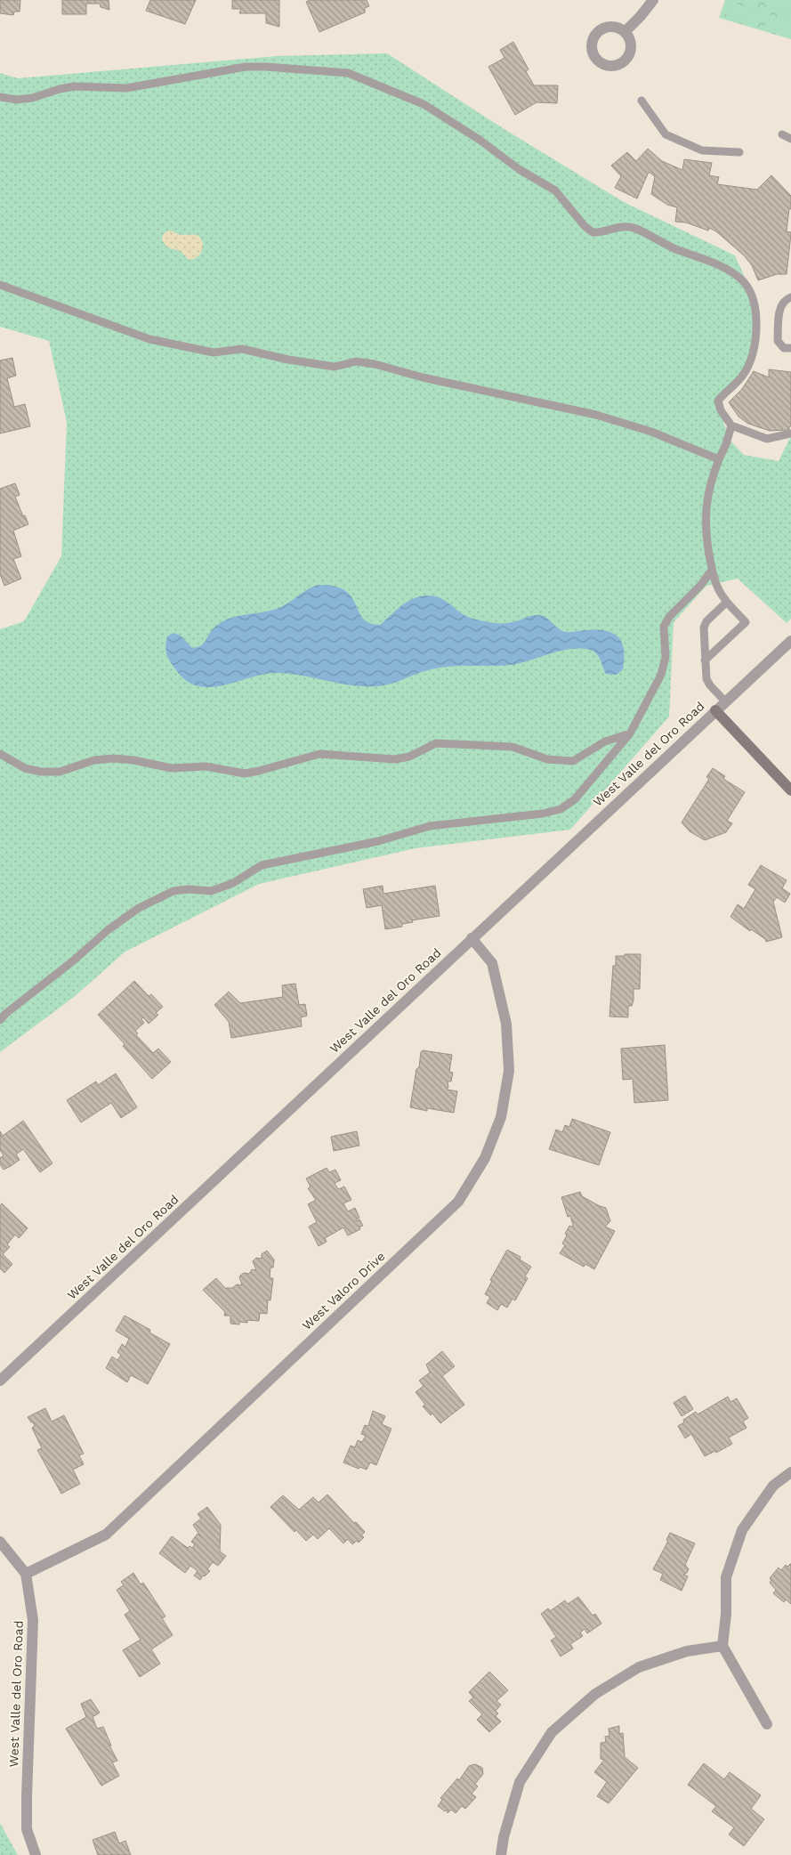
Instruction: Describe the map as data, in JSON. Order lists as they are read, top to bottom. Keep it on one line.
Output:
{"streets":{"street":["West Valle del Oro Road","West Valoro Drive"]},"crossings":[["West Valle del Oro Road","West Valoro Drive"]]}
